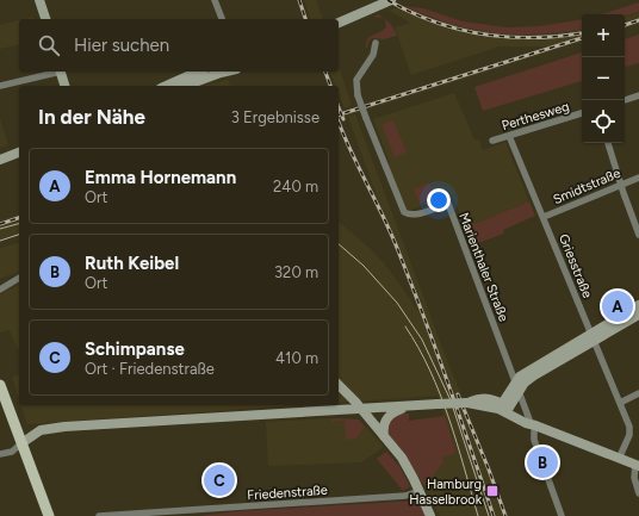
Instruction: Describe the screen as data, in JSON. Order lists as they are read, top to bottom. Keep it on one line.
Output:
{"streets":{"street":["Perthesweg","Smidtstraße","Griesstraße","Marienthaler Straße","Friedenstraße"]},"crossings":[["Perthesweg","Griesstraße"],["Smidtstraße","Griesstraße"]],"places":{"transit":["Hamburg Hasselbrook"]},"page":{"map_buttons":["+","−"],"search":"Hier suchen","heading":["In der Nähe","3 Ergebnisse"],"list":[{"mark":"A","name":"Emma Hornemann","note":"Ort","value":"240 m"},{"mark":"B","name":"Ruth Keibel","note":"Ort","value":"320 m"},{"mark":"C","name":"Schimpanse","note":"Ort · Friedenstraße","value":"410 m"}],"pins":["A","B","C"]}}
